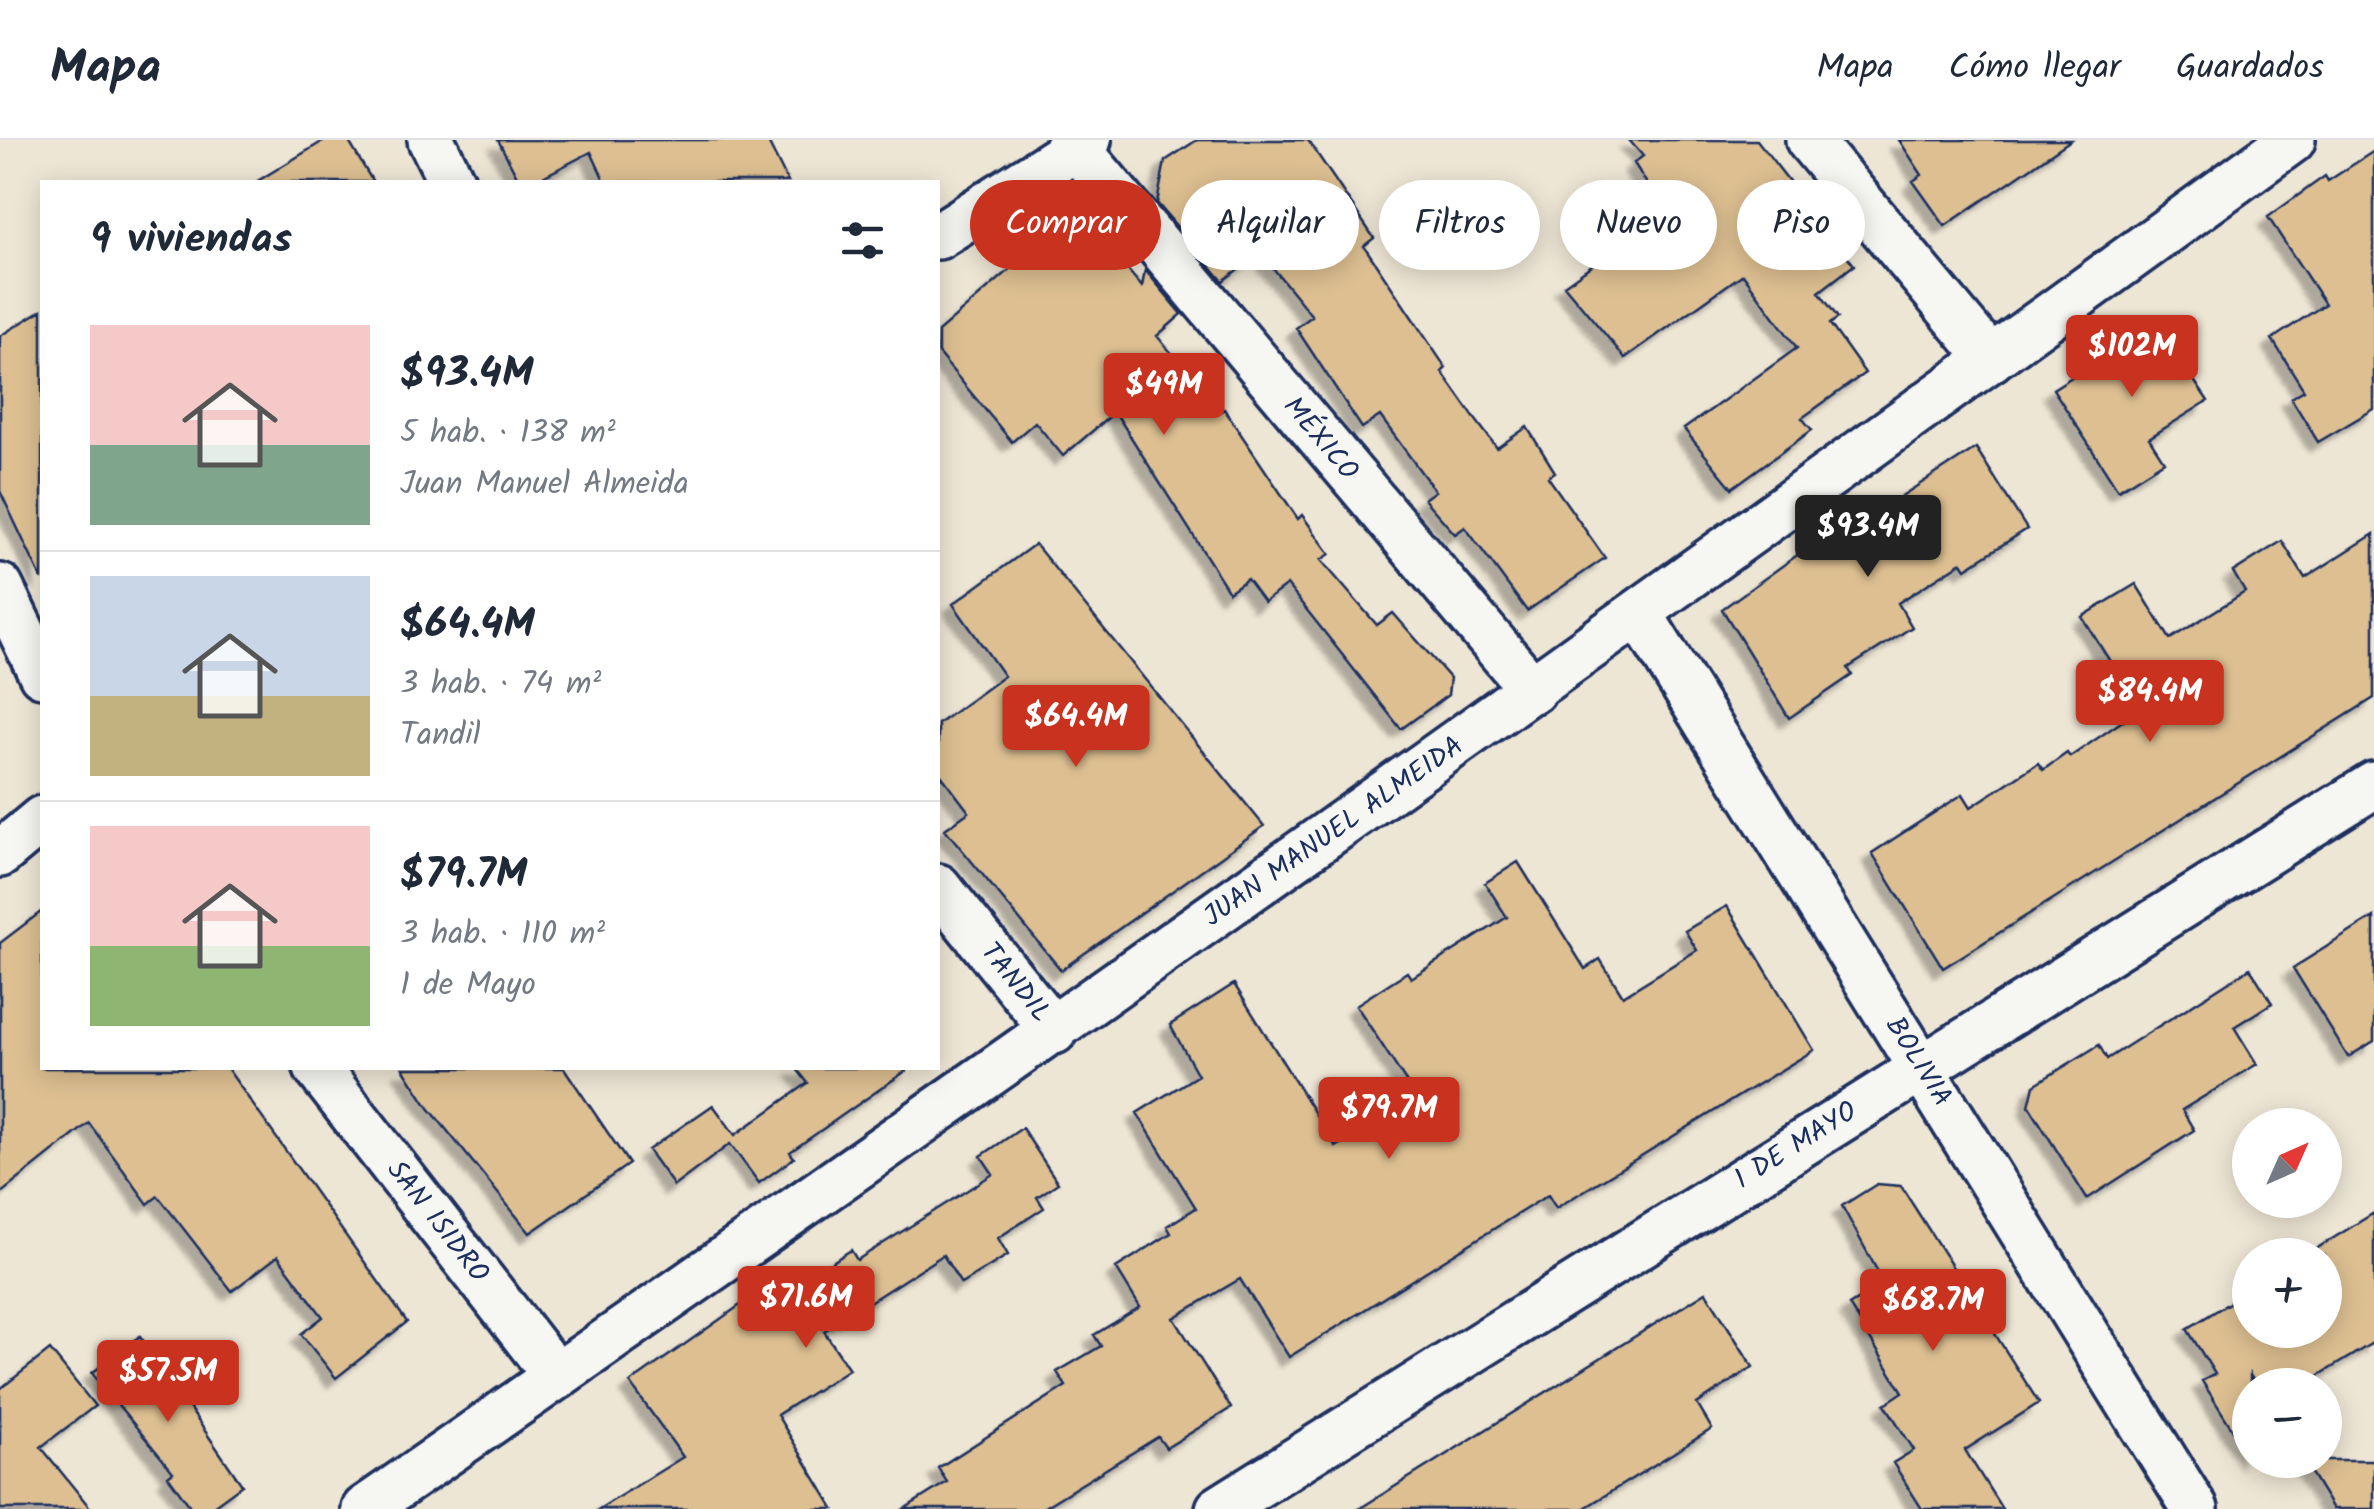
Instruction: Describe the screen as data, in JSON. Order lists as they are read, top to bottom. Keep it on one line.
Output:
{"streets":{"street":["MÉXICO","JUAN MANUEL ALMEIDA","TANDIL","BOLIVIA","1 DE MAYO","SAN ISIDRO"]},"crossings":[["MÉXICO","JUAN MANUEL ALMEIDA"],["JUAN MANUEL ALMEIDA","TANDIL"],["JUAN MANUEL ALMEIDA","BOLIVIA"],["JUAN MANUEL ALMEIDA","SAN ISIDRO"],["BOLIVIA","1 DE MAYO"]],"north":"top right","page":{"header":"Mapa","nav":["Mapa","Cómo llegar","Guardados"],"chip":["Comprar","Alquilar","Filtros","Nuevo","Piso"],"heading":"9 viviendas","list":[{"name":"$93.4M","note":"5 hab. · 138 m² · Juan Manuel Almeida"},{"name":"$64.4M","note":"3 hab. · 74 m² · Tandil"},{"name":"$79.7M","note":"3 hab. · 110 m² · 1 de Mayo"}],"price":["$102M","$49M","$93.4M","$84.4M","$64.4M","$79.7M","$71.6M","$68.7M","$57.5M"],"map_buttons":["+","−"]}}
